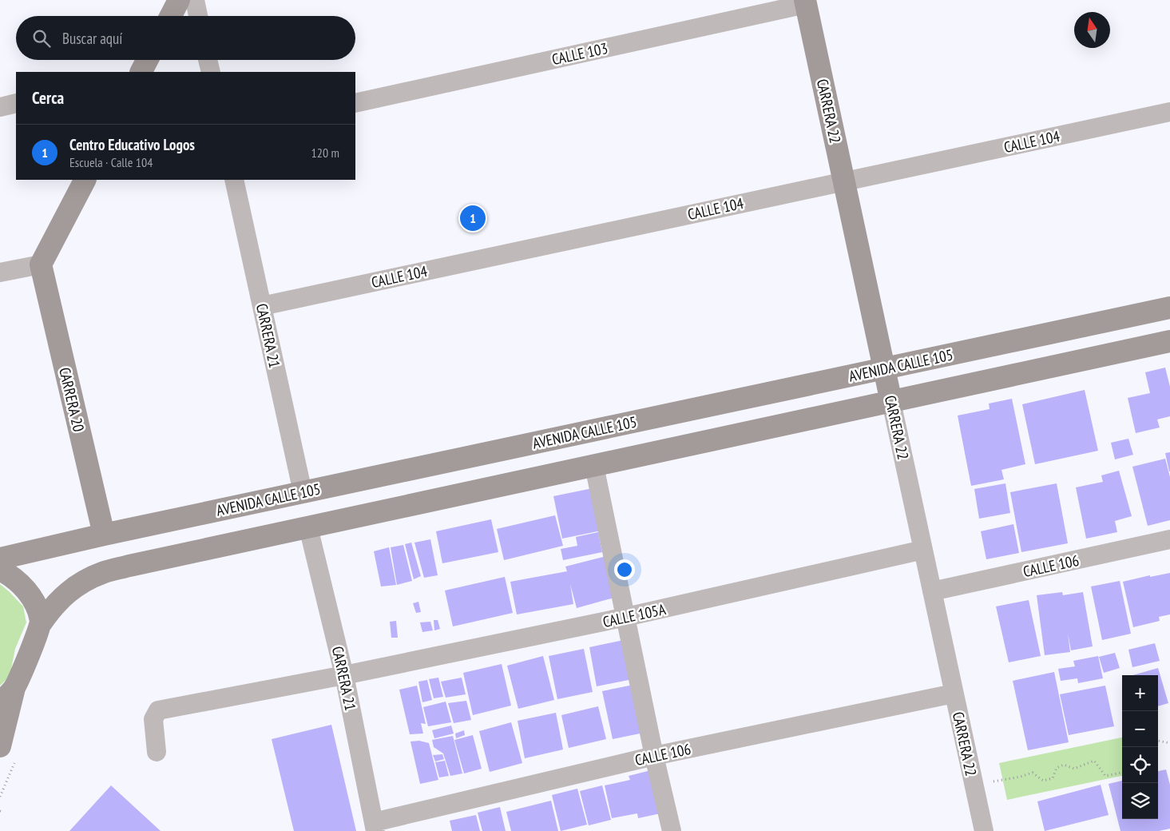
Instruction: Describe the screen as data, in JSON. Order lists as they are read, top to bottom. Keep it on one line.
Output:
{"streets":{"main road":["CARRERA 22","AVENIDA CALLE 105","CARRERA 20"],"street":["CALLE 103","CALLE 104","CARRERA 21","CALLE 106","CALLE 105A"]},"crossings":[["CALLE 103","CARRERA 22"],["CARRERA 22","CALLE 104"],["CARRERA 22","AVENIDA CALLE 105"],["CARRERA 22","CALLE 106"],["CARRERA 22","CALLE 105A"],["CALLE 104","CARRERA 21"],["CARRERA 21","AVENIDA CALLE 105"],["CARRERA 21","CALLE 106"],["CARRERA 21","CALLE 105A"],["AVENIDA CALLE 105","CARRERA 20"]],"north":"top","page":{"search":"Buscar aquí","heading":"Cerca","list":[{"mark":"1","name":"Centro Educativo Logos","note":"Escuela · Calle 104","value":"120 m"}],"pins":"1","map_buttons":["+","−"]}}
